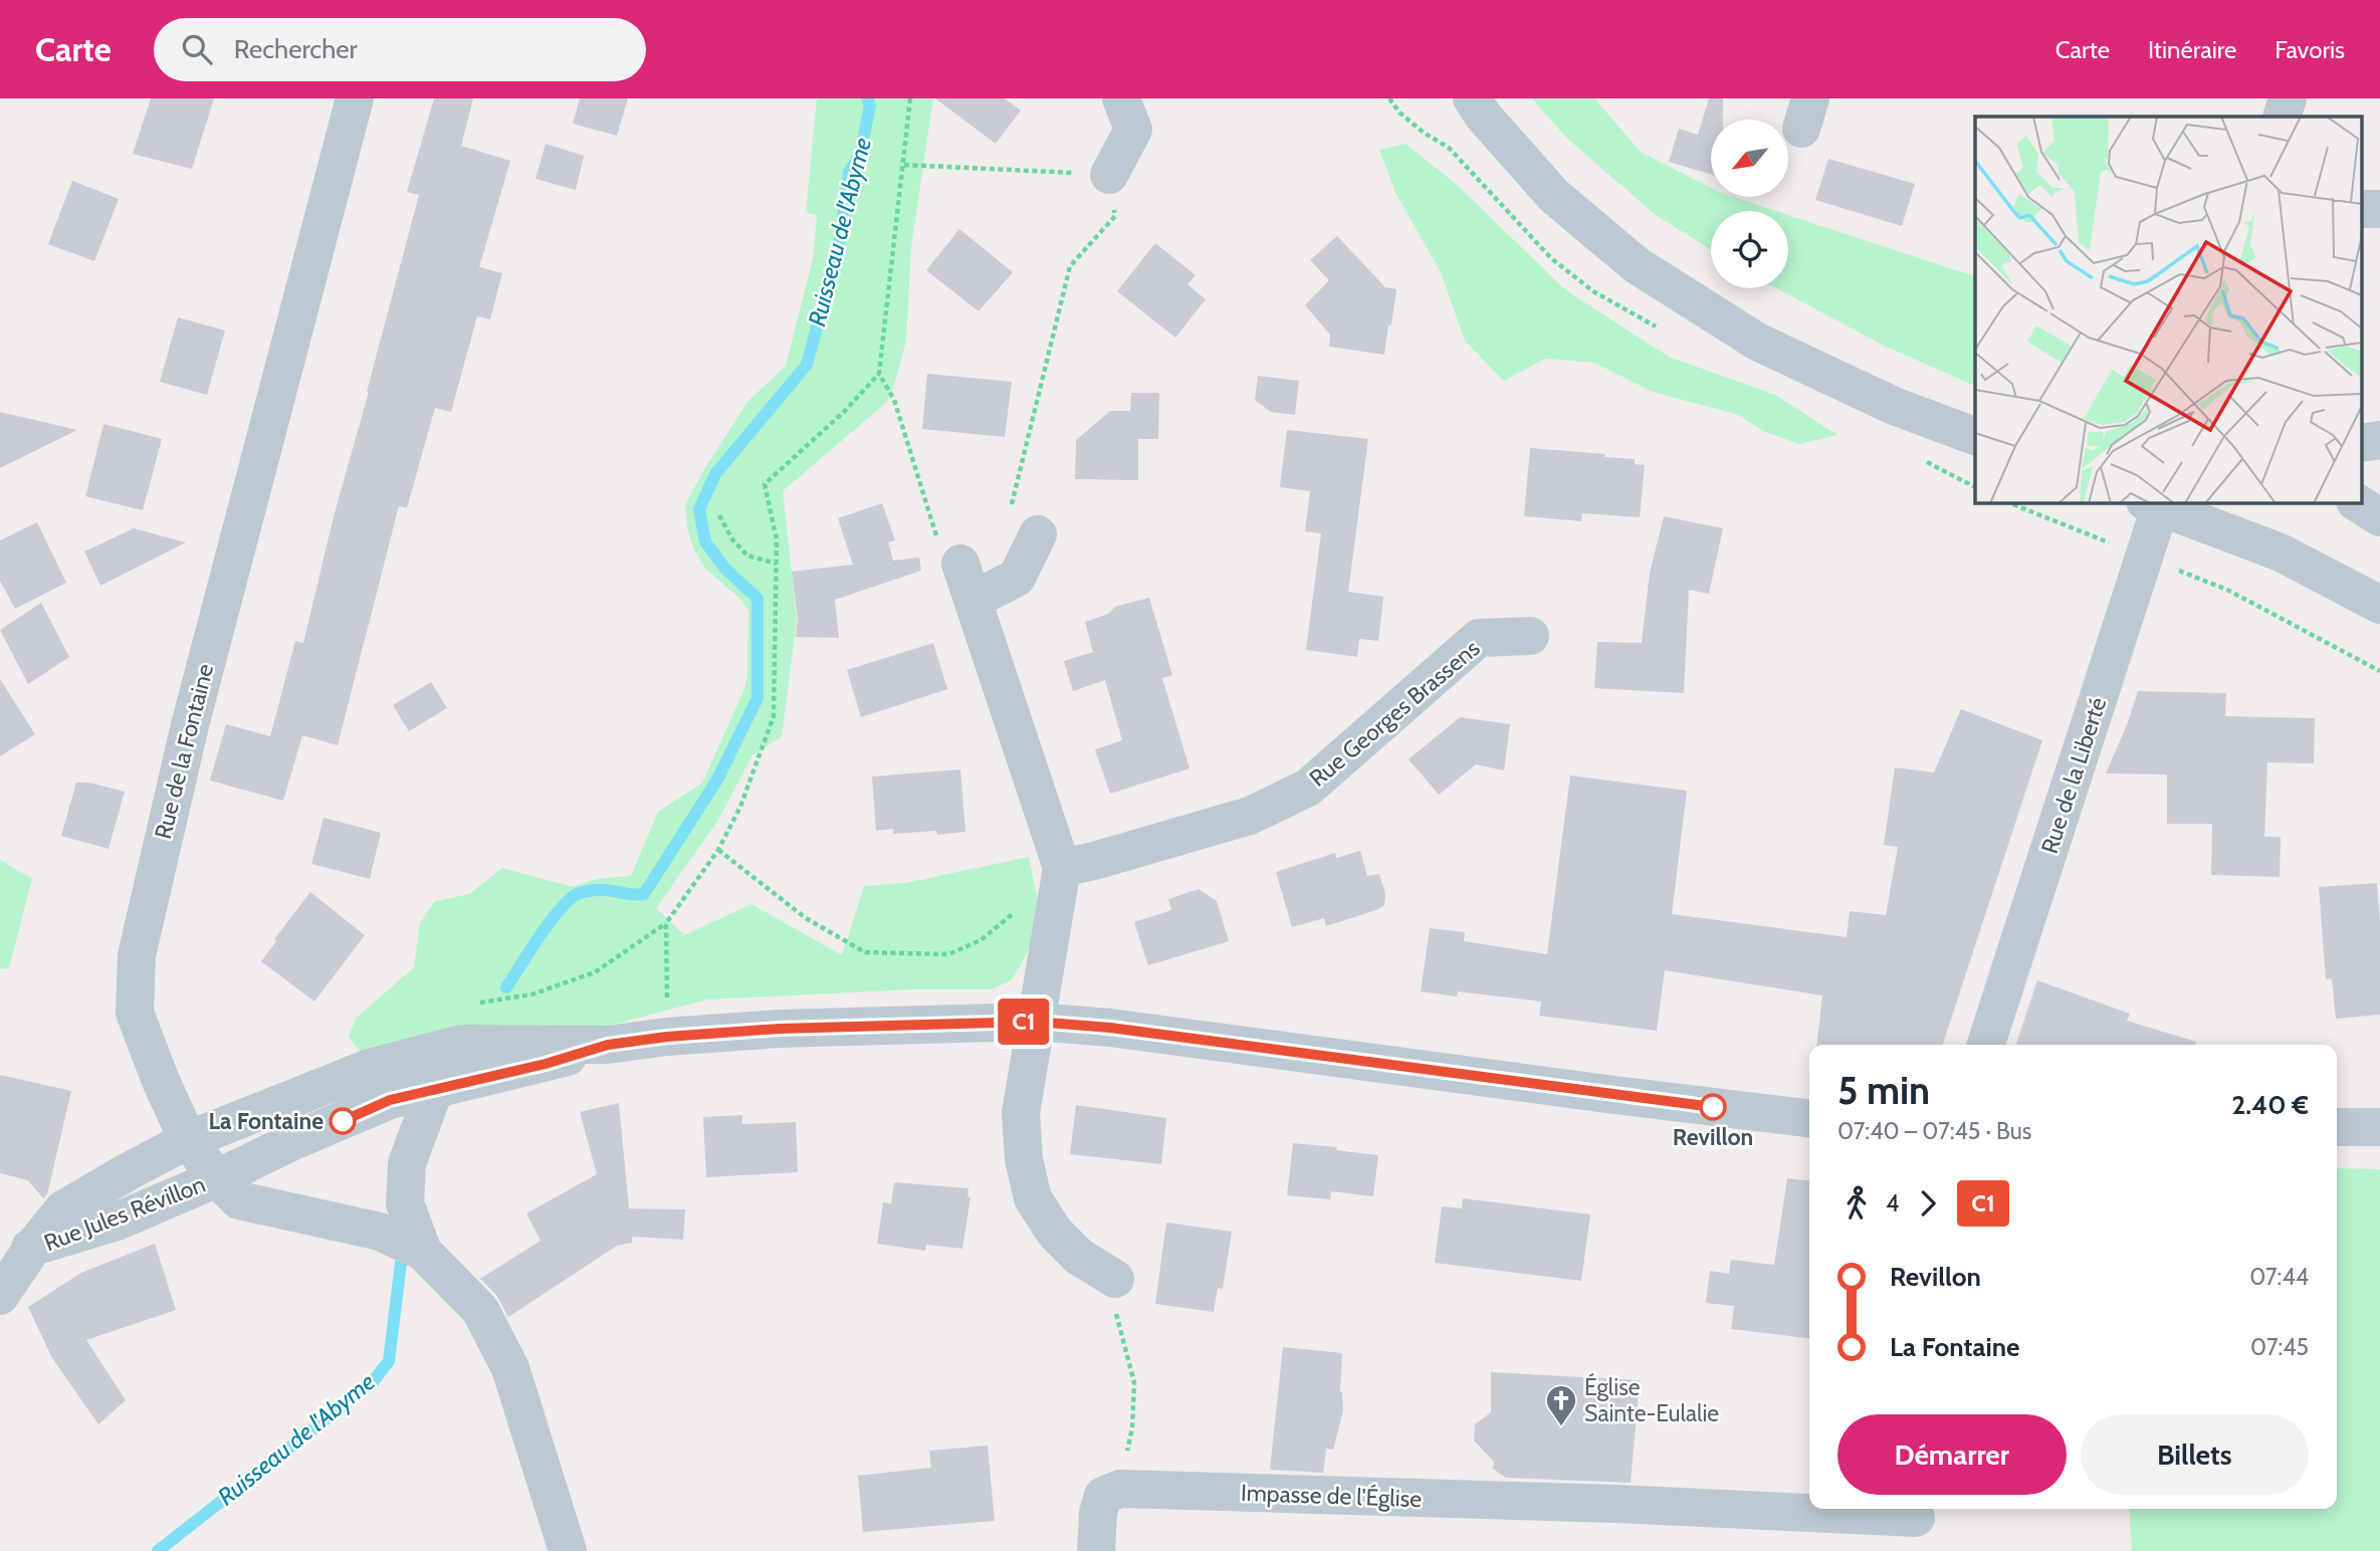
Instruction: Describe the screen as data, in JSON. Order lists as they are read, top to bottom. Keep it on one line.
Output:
{"streets":{"street":["Rue Georges Brassens","Rue de la Fontaine","Rue de la Liberté","Rue Jules Révillon","Impasse de l'Église"]},"crossings":[["Rue de la Fontaine","Rue Jules Révillon"]],"water":["Ruisseau de l'Abyme"],"places":{"other":["Revillon","La Fontaine"],"church":["Église Sainte-Eulalie"]},"lines":["bus line C1"],"north":"bottom left","page":{"header":"Carte","search":"Rechercher","nav":["Carte","Itinéraire","Favoris"],"on_map":"C1","heading":["5 min","07:40 – 07:45 · Bus","2.40 €"],"legs":["4","C1"],"list":[{"name":"Revillon","value":"07:44"},{"name":"La Fontaine","value":"07:45"}],"buttons":["Démarrer","Billets"]}}
